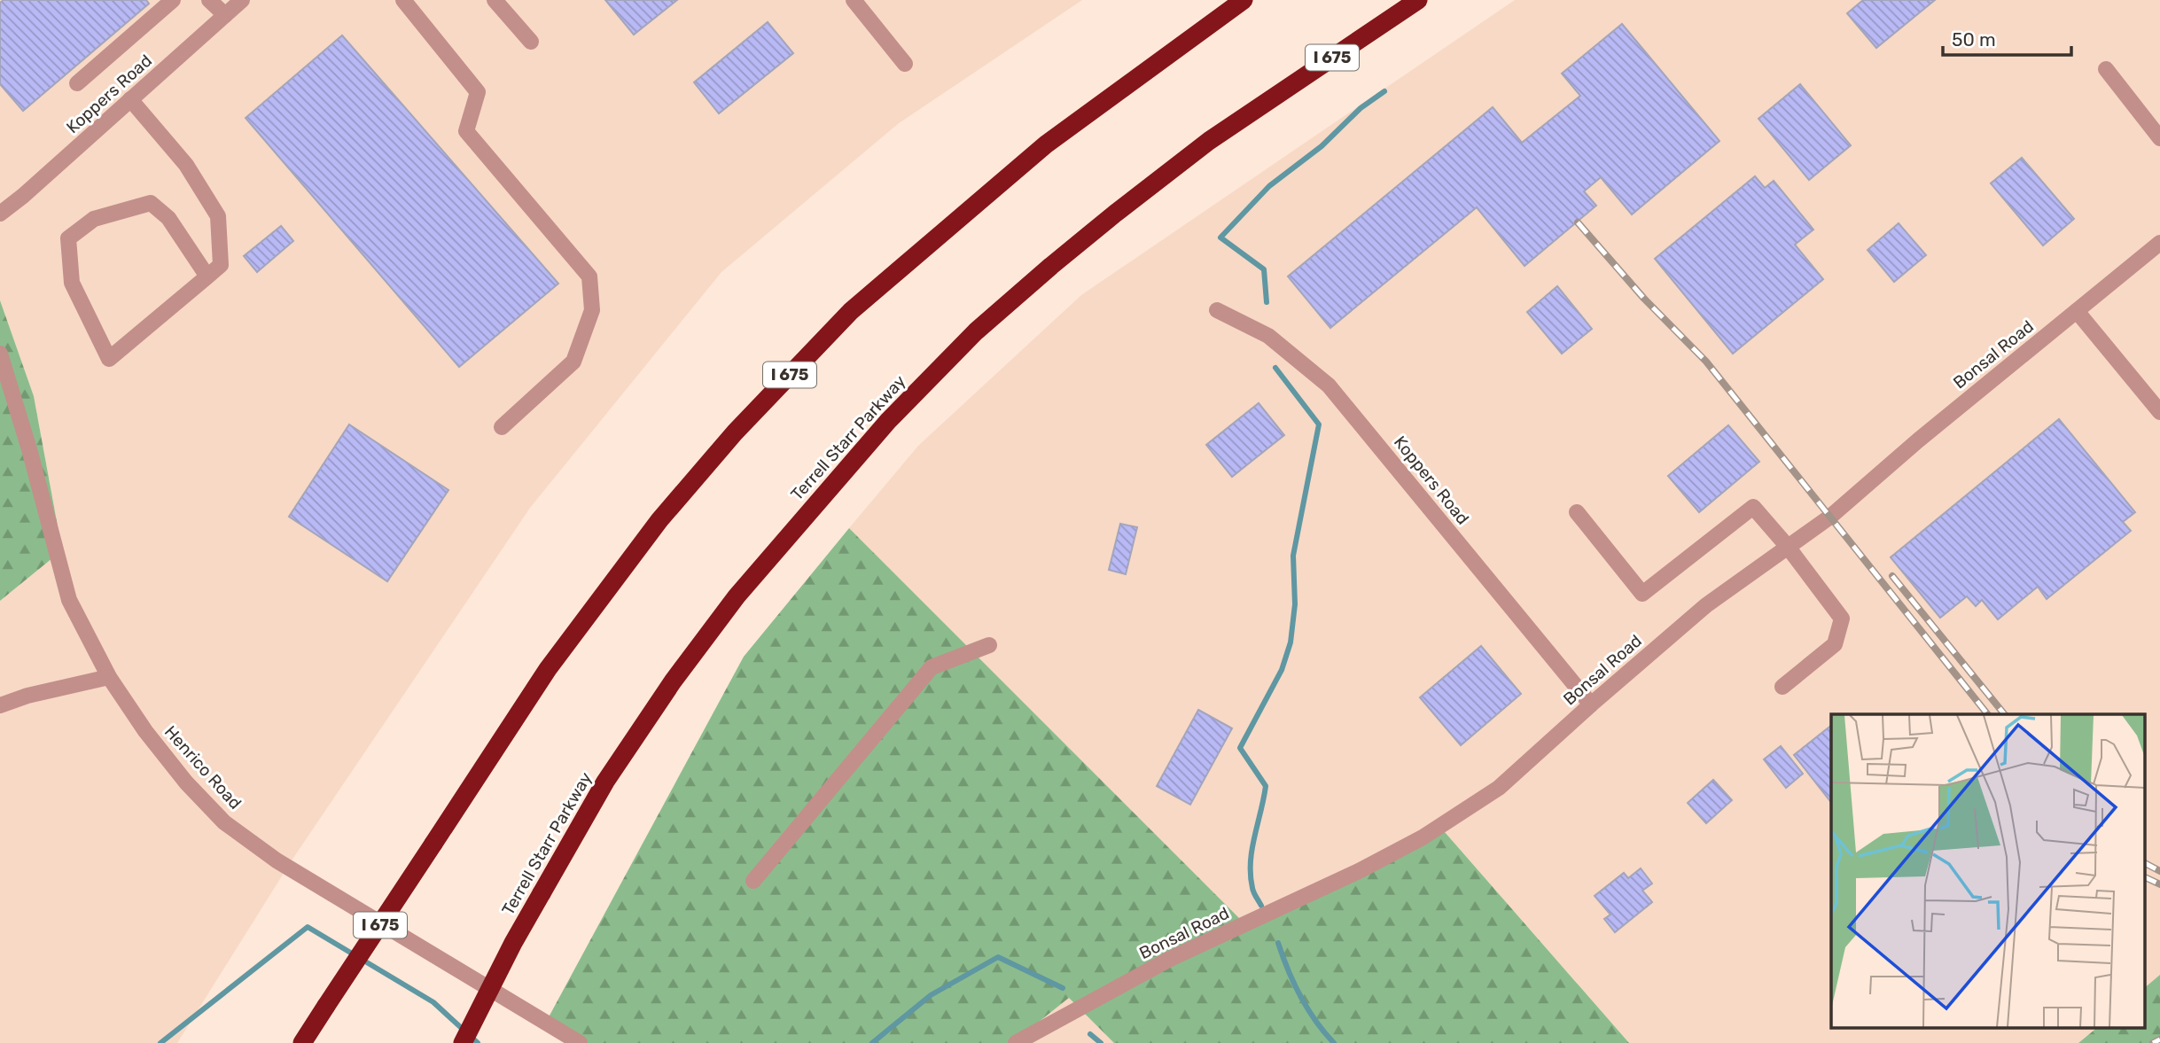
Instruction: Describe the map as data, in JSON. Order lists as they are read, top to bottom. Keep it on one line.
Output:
{"streets":{"highway":["I 675","Terrell Starr Parkway"],"street":["Koppers Road","Bonsal Road","Henrico Road"]},"crossings":[["Koppers Road","Bonsal Road"]],"scale_bar":"50 m"}
